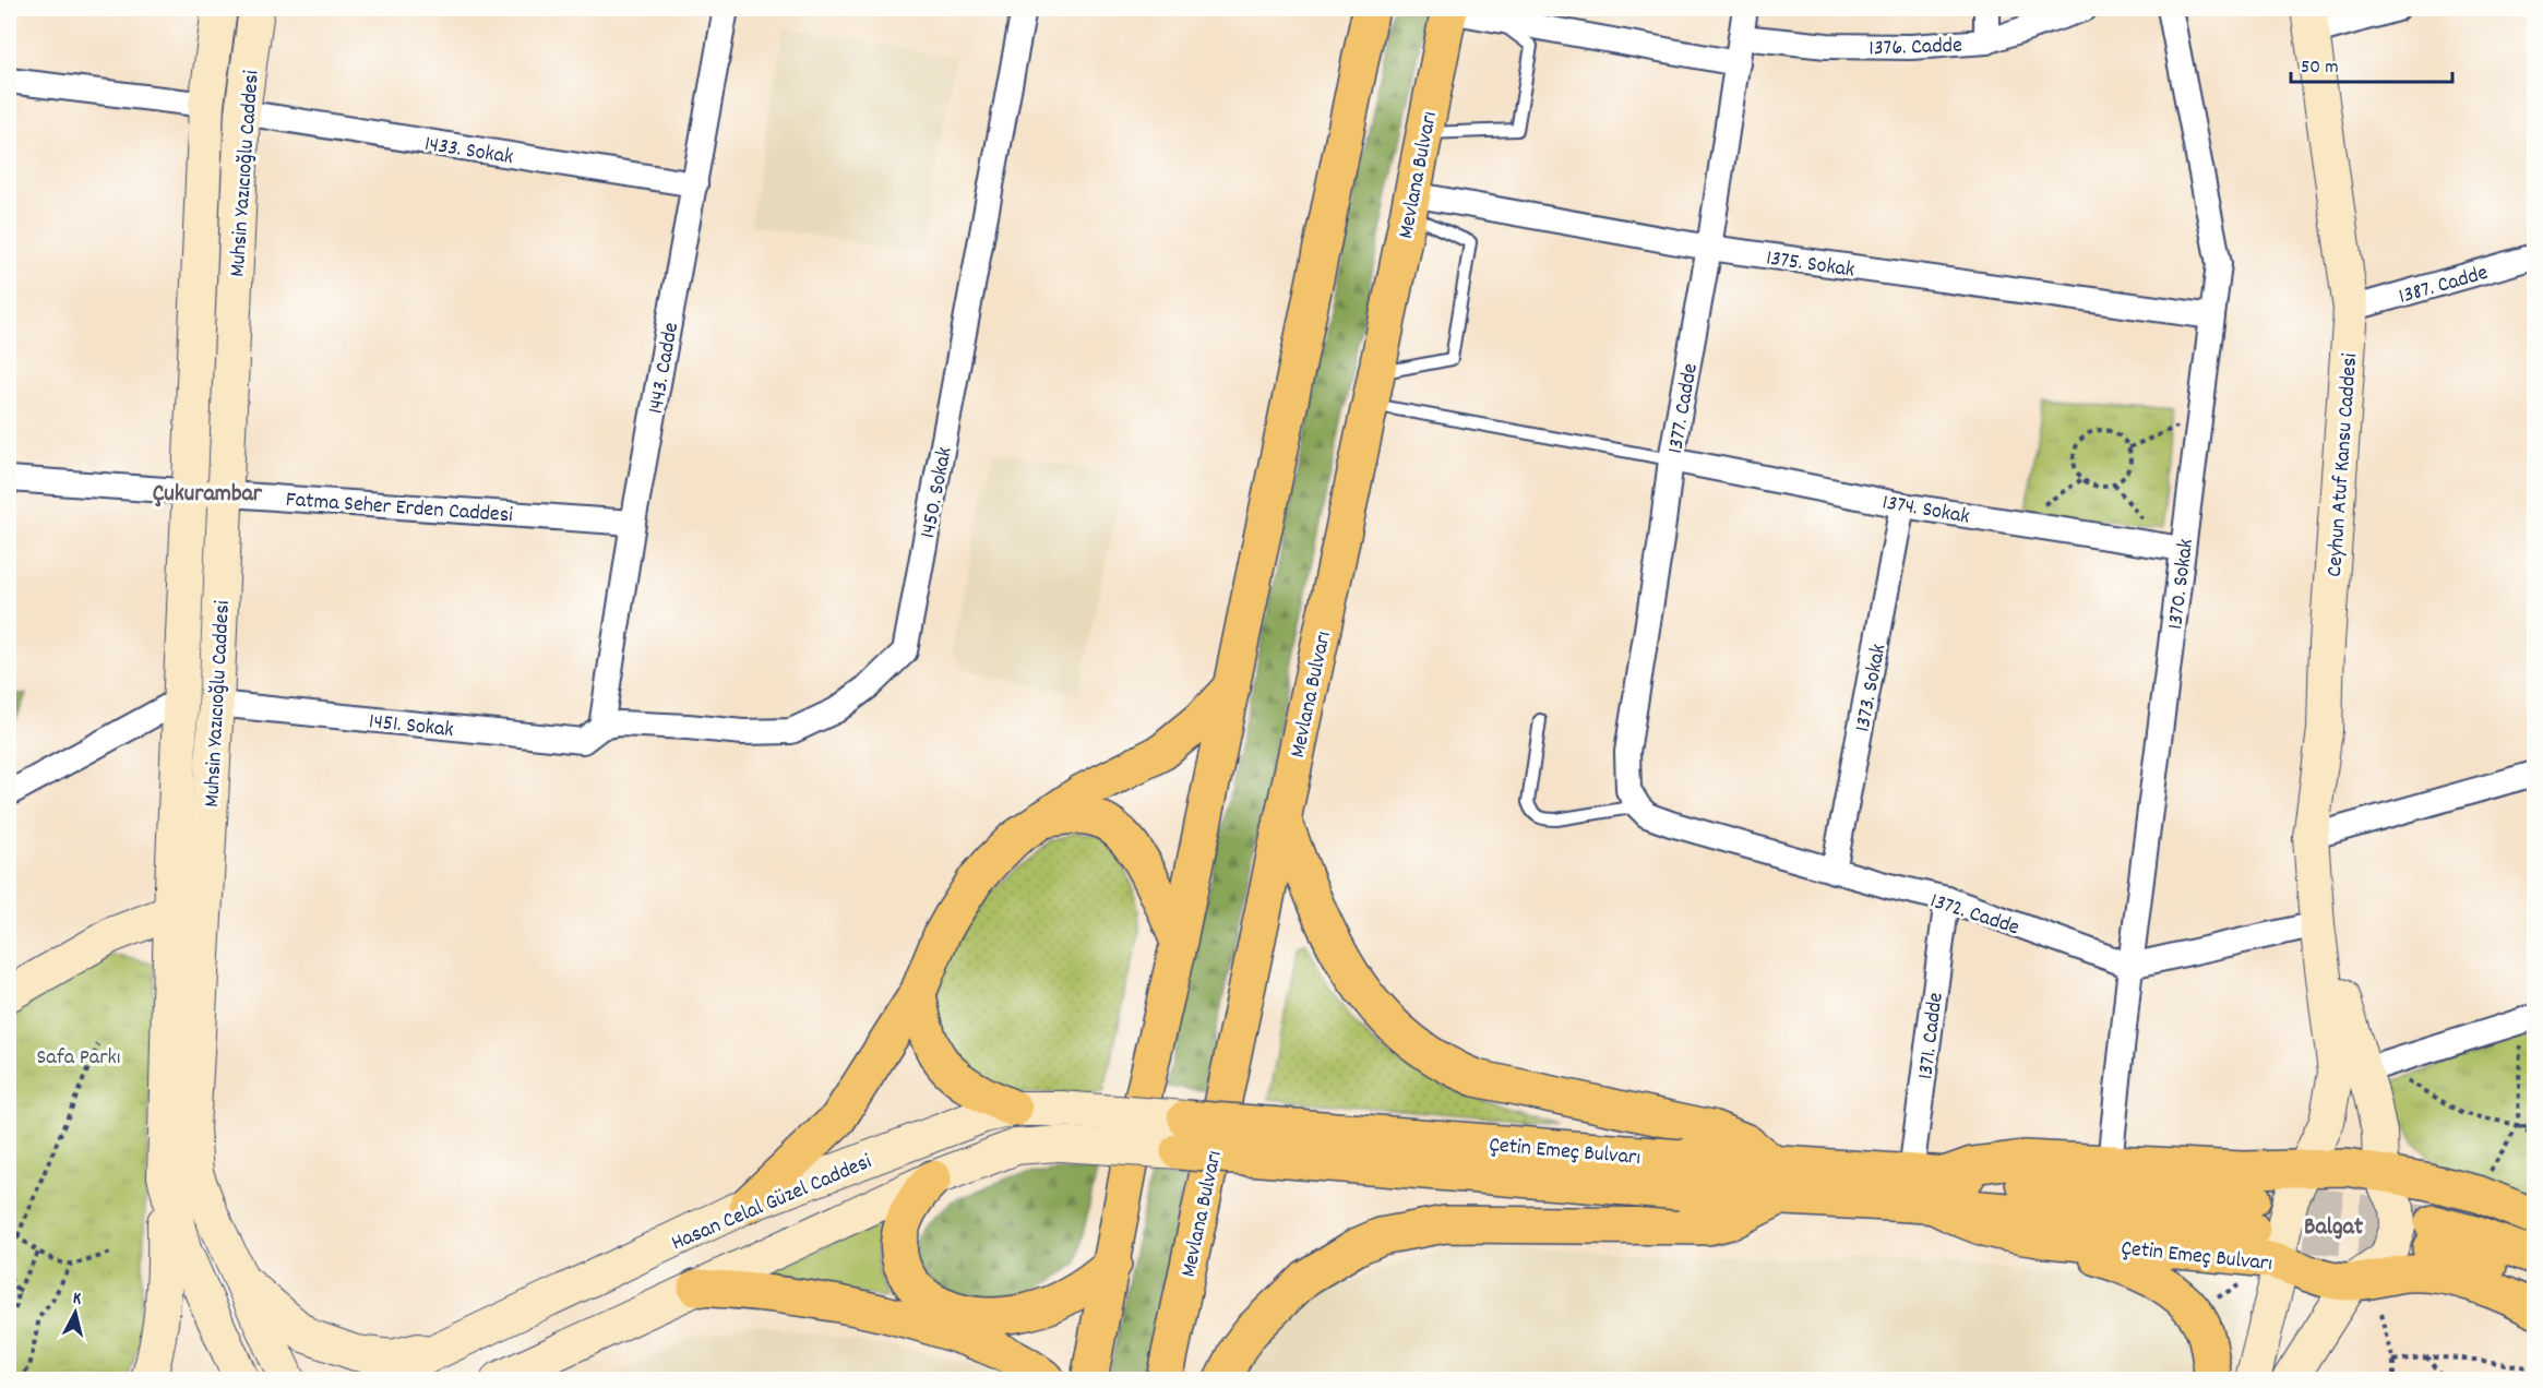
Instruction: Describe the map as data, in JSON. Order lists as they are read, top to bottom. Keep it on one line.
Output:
{"streets":{"main road":["Muhsin Yazıcıoğlu Caddesi","Mevlana Bulvarı","Ceyhun Atuf Kansu Caddesi","Çetin Emeç Bulvarı","Hasan Celal Güzel Caddesi"],"street":["1376. Cadde","1433. Sokak","1375. Sokak","1387. Cadde","1443. Cadde","1377. Cadde","1450. Sokak","Fatma Seher Erden Caddesi","1374. Sokak","1370. Sokak","1373. Sokak","1451. Sokak","1372. Cadde","1371. Cadde"]},"crossings":[["1376. Cadde","1377. Cadde"],["1433. Sokak","Muhsin Yazıcıoğlu Caddesi"],["1433. Sokak","1443. Cadde"],["Muhsin Yazıcıoğlu Caddesi","Fatma Seher Erden Caddesi"],["Muhsin Yazıcıoğlu Caddesi","1451. Sokak"],["Mevlana Bulvarı","1375. Sokak"],["1375. Sokak","1377. Cadde"],["1375. Sokak","1370. Sokak"],["1387. Cadde","Ceyhun Atuf Kansu Caddesi"],["1443. Cadde","1450. Sokak"],["1443. Cadde","Fatma Seher Erden Caddesi"],["1443. Cadde","1451. Sokak"],["1377. Cadde","1374. Sokak"],["1377. Cadde","1372. Cadde"],["Ceyhun Atuf Kansu Caddesi","Çetin Emeç Bulvarı"],["1450. Sokak","1451. Sokak"],["1374. Sokak","1370. Sokak"],["1374. Sokak","1373. Sokak"],["1370. Sokak","1372. Cadde"],["1370. Sokak","Çetin Emeç Bulvarı"],["1373. Sokak","1372. Cadde"],["1372. Cadde","1371. Cadde"],["1371. Cadde","Çetin Emeç Bulvarı"],["Çetin Emeç Bulvarı","Hasan Celal Güzel Caddesi"]],"districts":["Çukurambar","Balgat"],"parks":["Safa Parkı"],"scale_bar":"50 m","north":"top"}
